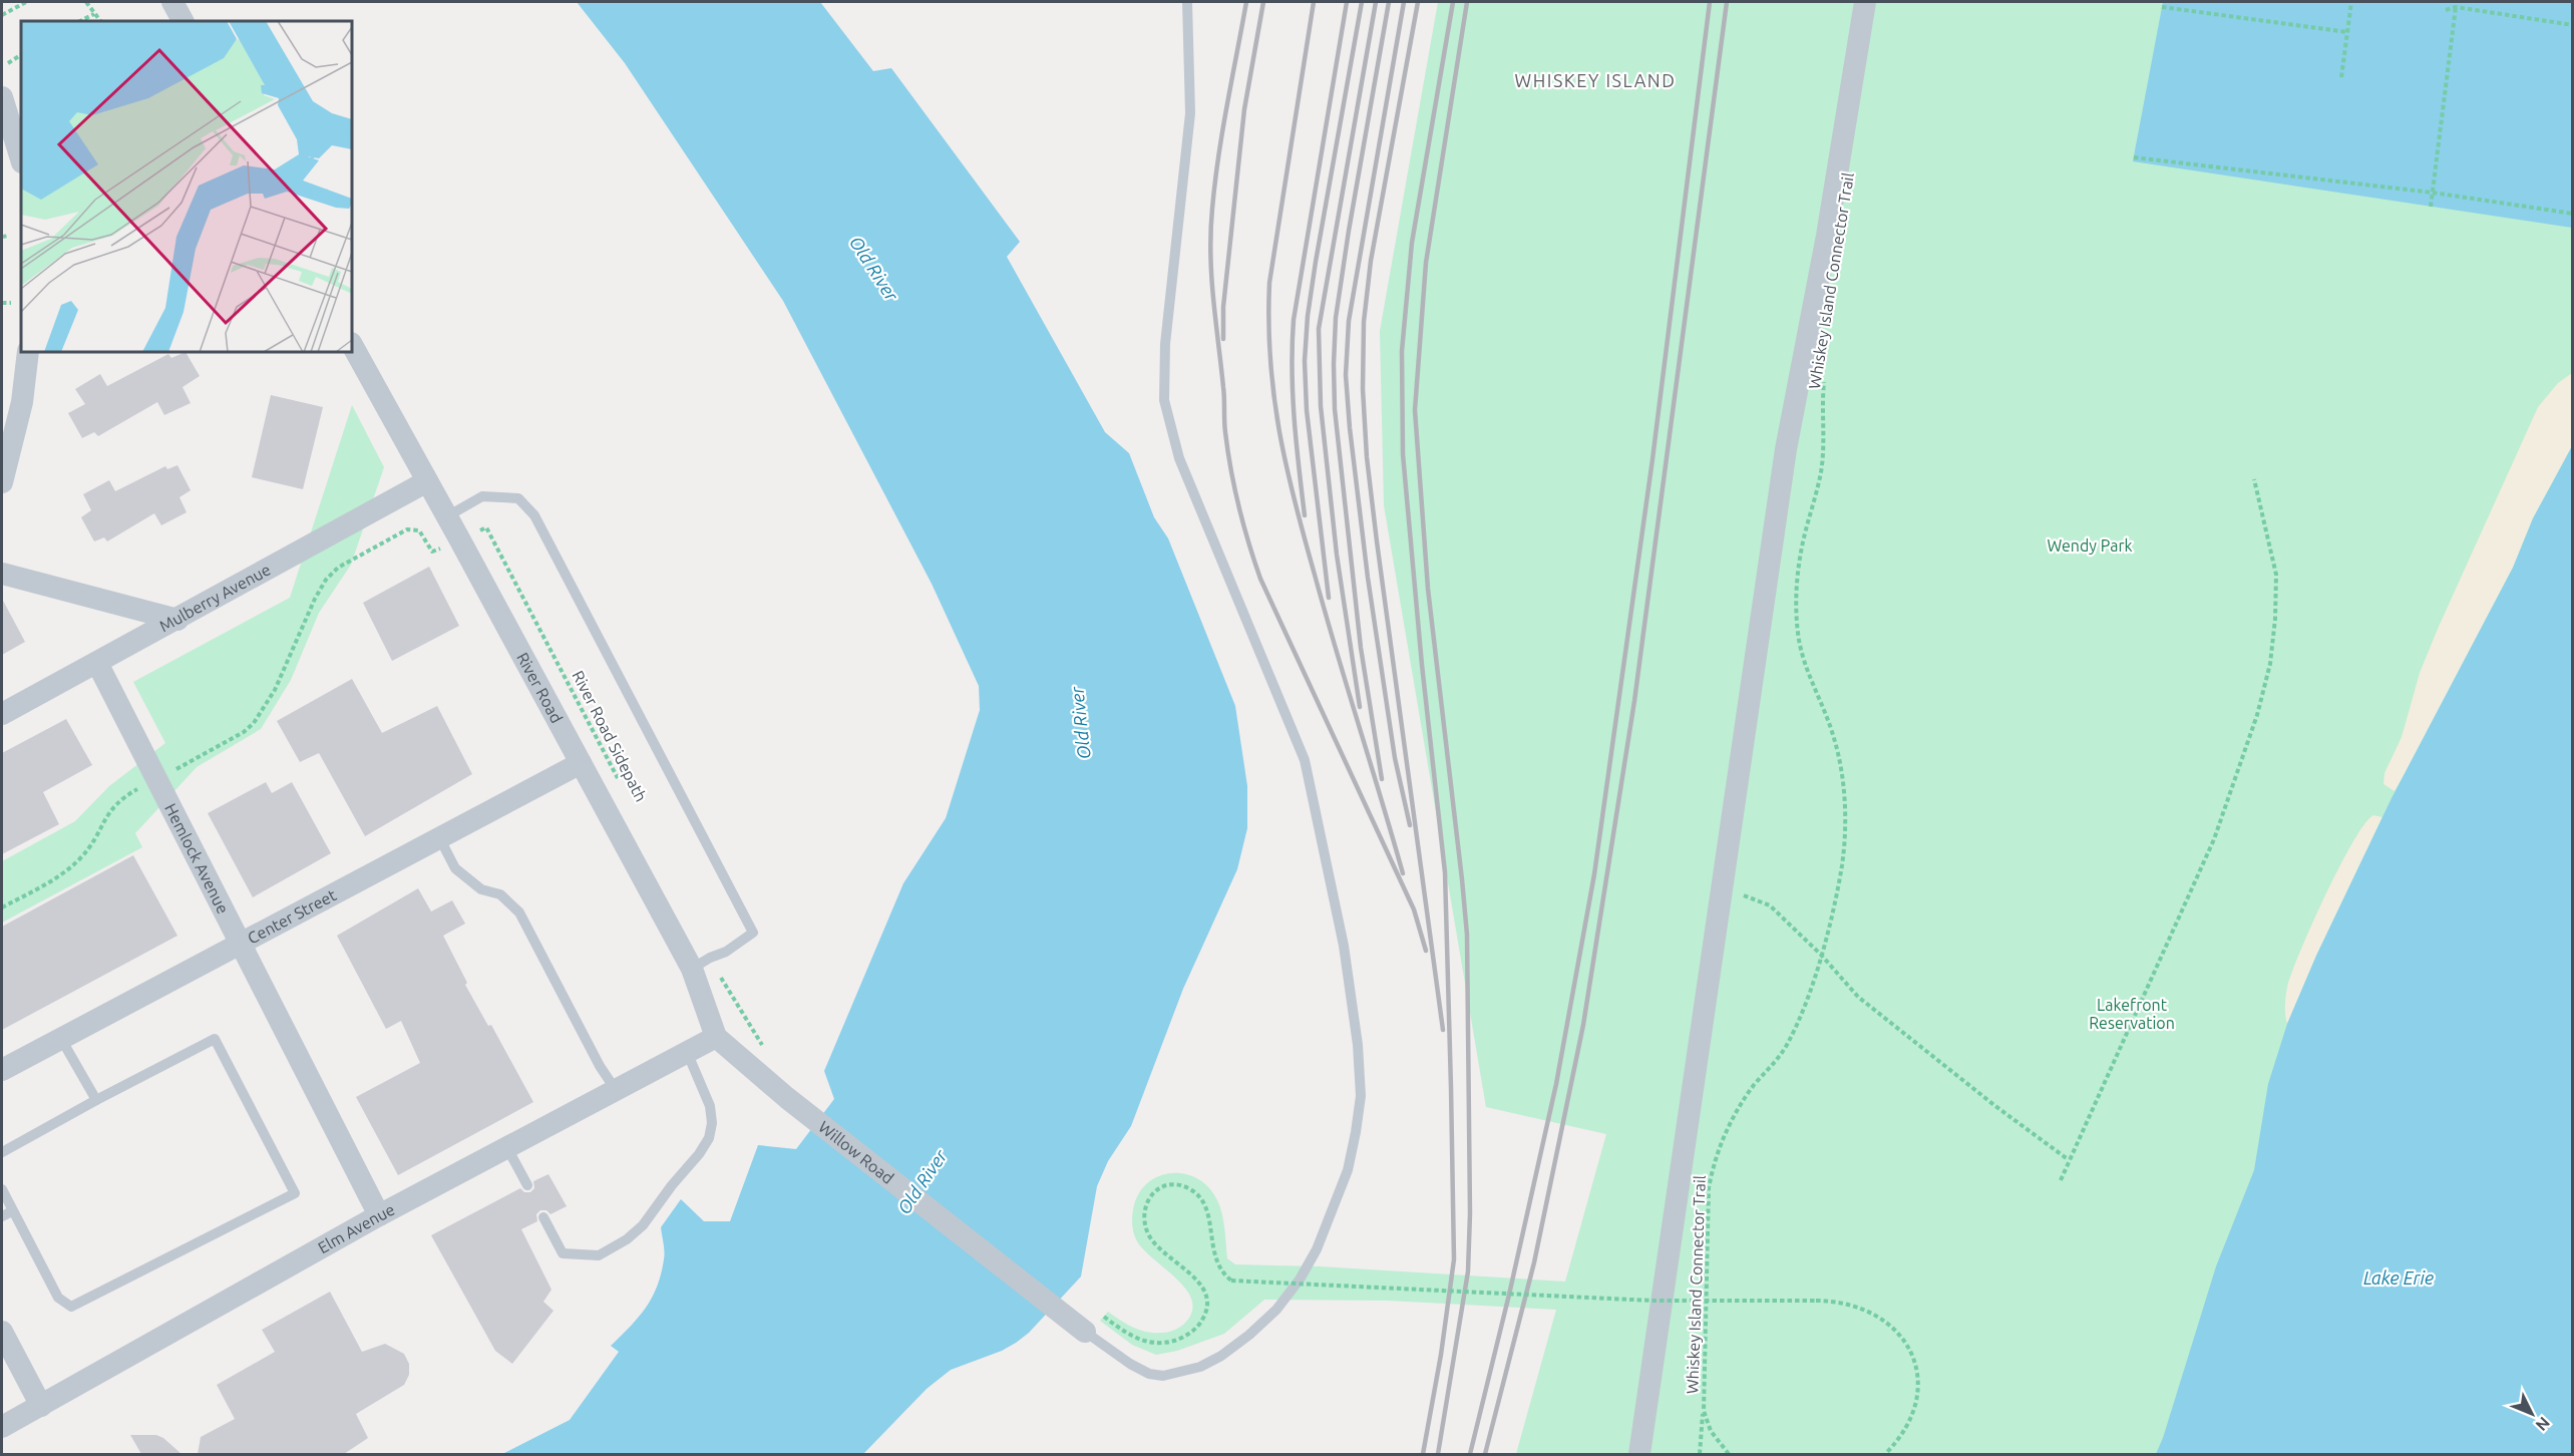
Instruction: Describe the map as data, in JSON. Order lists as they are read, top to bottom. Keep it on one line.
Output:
{"streets":{"street":["Mulberry Avenue","River Road","Hemlock Avenue","Center Street","Willow Road","Elm Avenue"],"path":["Whiskey Island Connector Trail","River Road Sidepath"]},"crossings":[["Mulberry Avenue","River Road"],["Mulberry Avenue","Hemlock Avenue"],["River Road","Center Street"],["River Road","Willow Road"],["River Road","Elm Avenue"],["Hemlock Avenue","Center Street"],["Hemlock Avenue","Elm Avenue"],["Willow Road","Elm Avenue"]],"districts":["WHISKEY ISLAND"],"water":["Old River","Lake Erie"],"parks":["Wendy Park","Lakefront Reservation"],"north":"bottom right"}
